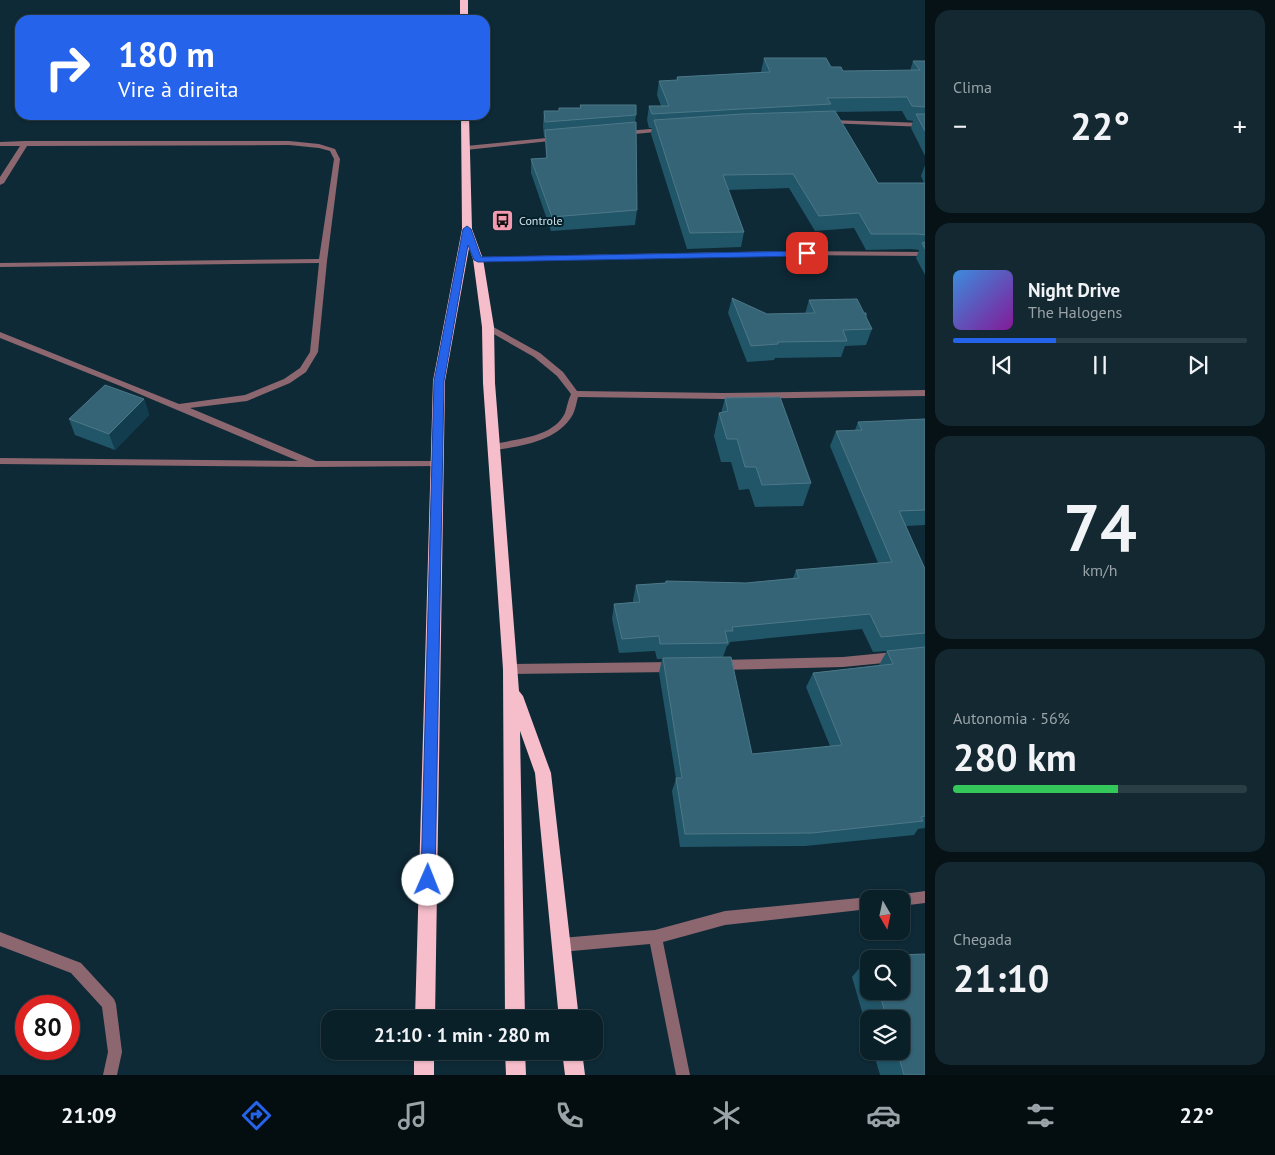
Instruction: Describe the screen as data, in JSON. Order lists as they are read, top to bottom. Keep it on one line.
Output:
{"places":{"bus stop":["Controle"]},"north":"bottom","page":{"tile":["Clima",["74","km/h"],["Autonomia · 56%","280 km"],["Chegada","21:10"]],"turn":["180 m","Vire à direita"],"heat":["−","22°","+"],"song":["Night Drive","The Halogens"],"limit":"80","trip":"21:10 · 1 min · 280 m","tabs":["21:09","22°"]}}
